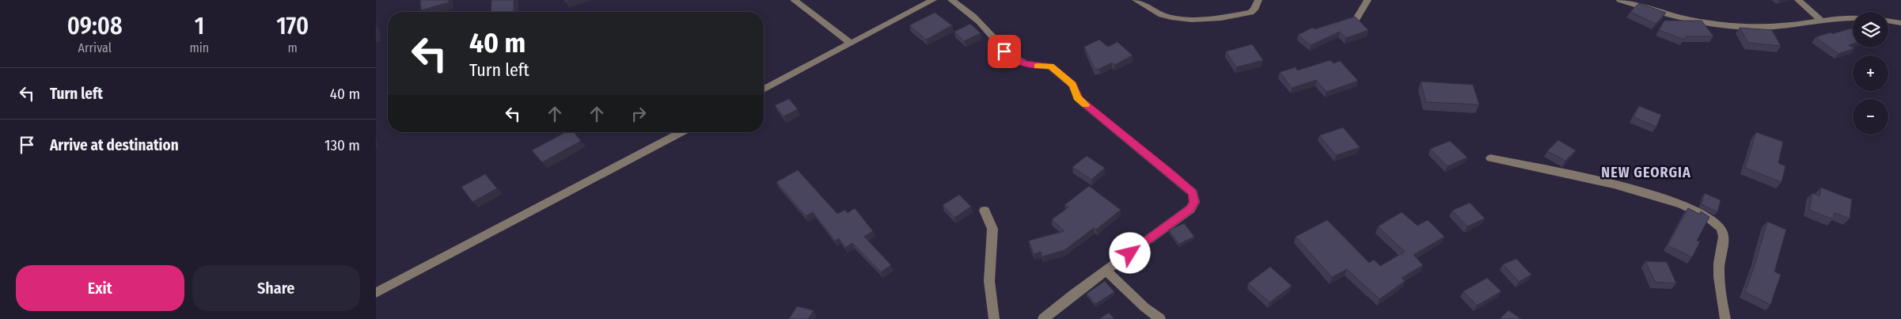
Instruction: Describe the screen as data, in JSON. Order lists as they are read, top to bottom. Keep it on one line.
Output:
{"districts":["NEW GEORGIA"],"page":{"eta":["09:08","Arrival","1","min","170","m"],"map_buttons":["+","−"],"turn":["40 m","Turn left"],"list":[{"name":"Turn left","value":"40 m"},{"name":"Arrive at destination","value":"130 m"}],"buttons":["Exit","Share"]}}
